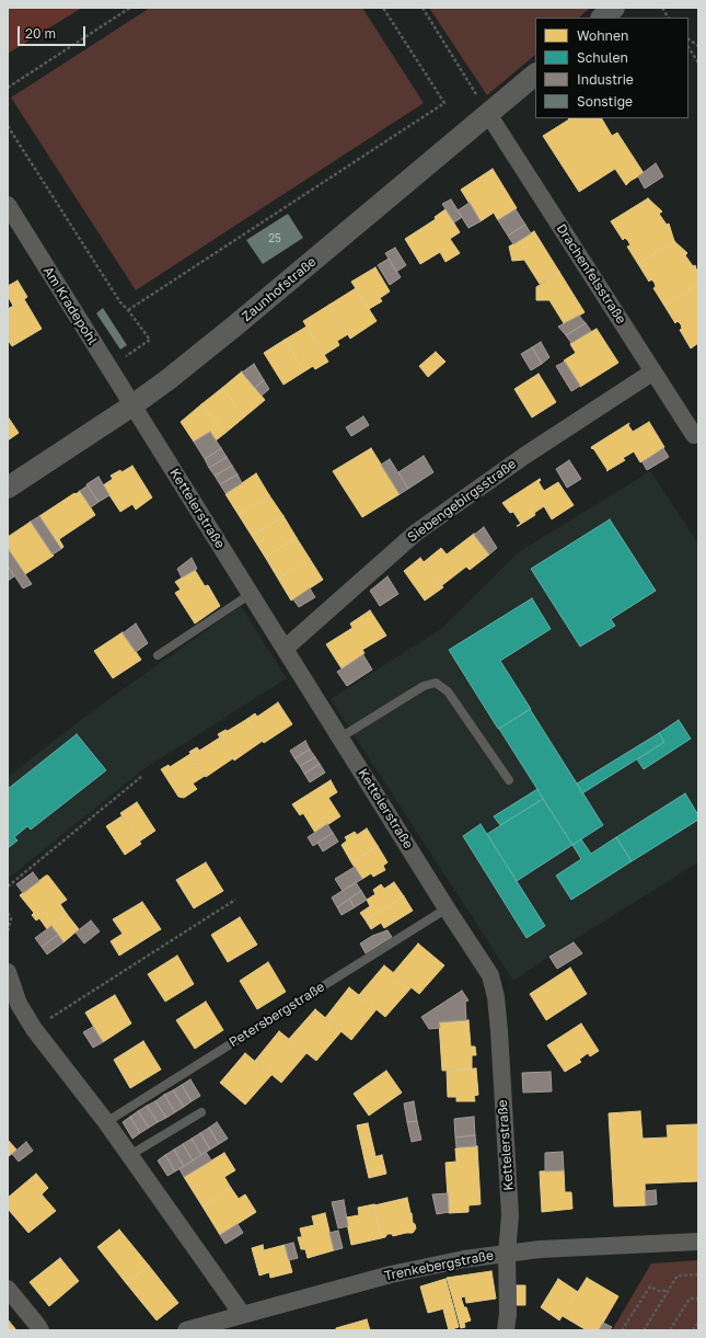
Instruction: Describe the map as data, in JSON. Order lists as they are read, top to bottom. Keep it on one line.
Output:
{"streets":{"street":["Drachenfelsstraße","Zaunhofstraße","Am Kradepohl","Siebengebirgsstraße","Kettelerstraße","Trenkebergstraße"],"lane":["Petersbergstraße"]},"crossings":[["Drachenfelsstraße","Zaunhofstraße"],["Drachenfelsstraße","Siebengebirgsstraße"],["Zaunhofstraße","Am Kradepohl"],["Zaunhofstraße","Kettelerstraße"],["Am Kradepohl","Kettelerstraße"],["Siebengebirgsstraße","Kettelerstraße"],["Kettelerstraße","Petersbergstraße"],["Kettelerstraße","Trenkebergstraße"]],"house_numbers":["25"],"legend":["Wohnen","Schulen","Industrie","Sonstige"],"scale_bar":"20 m"}
